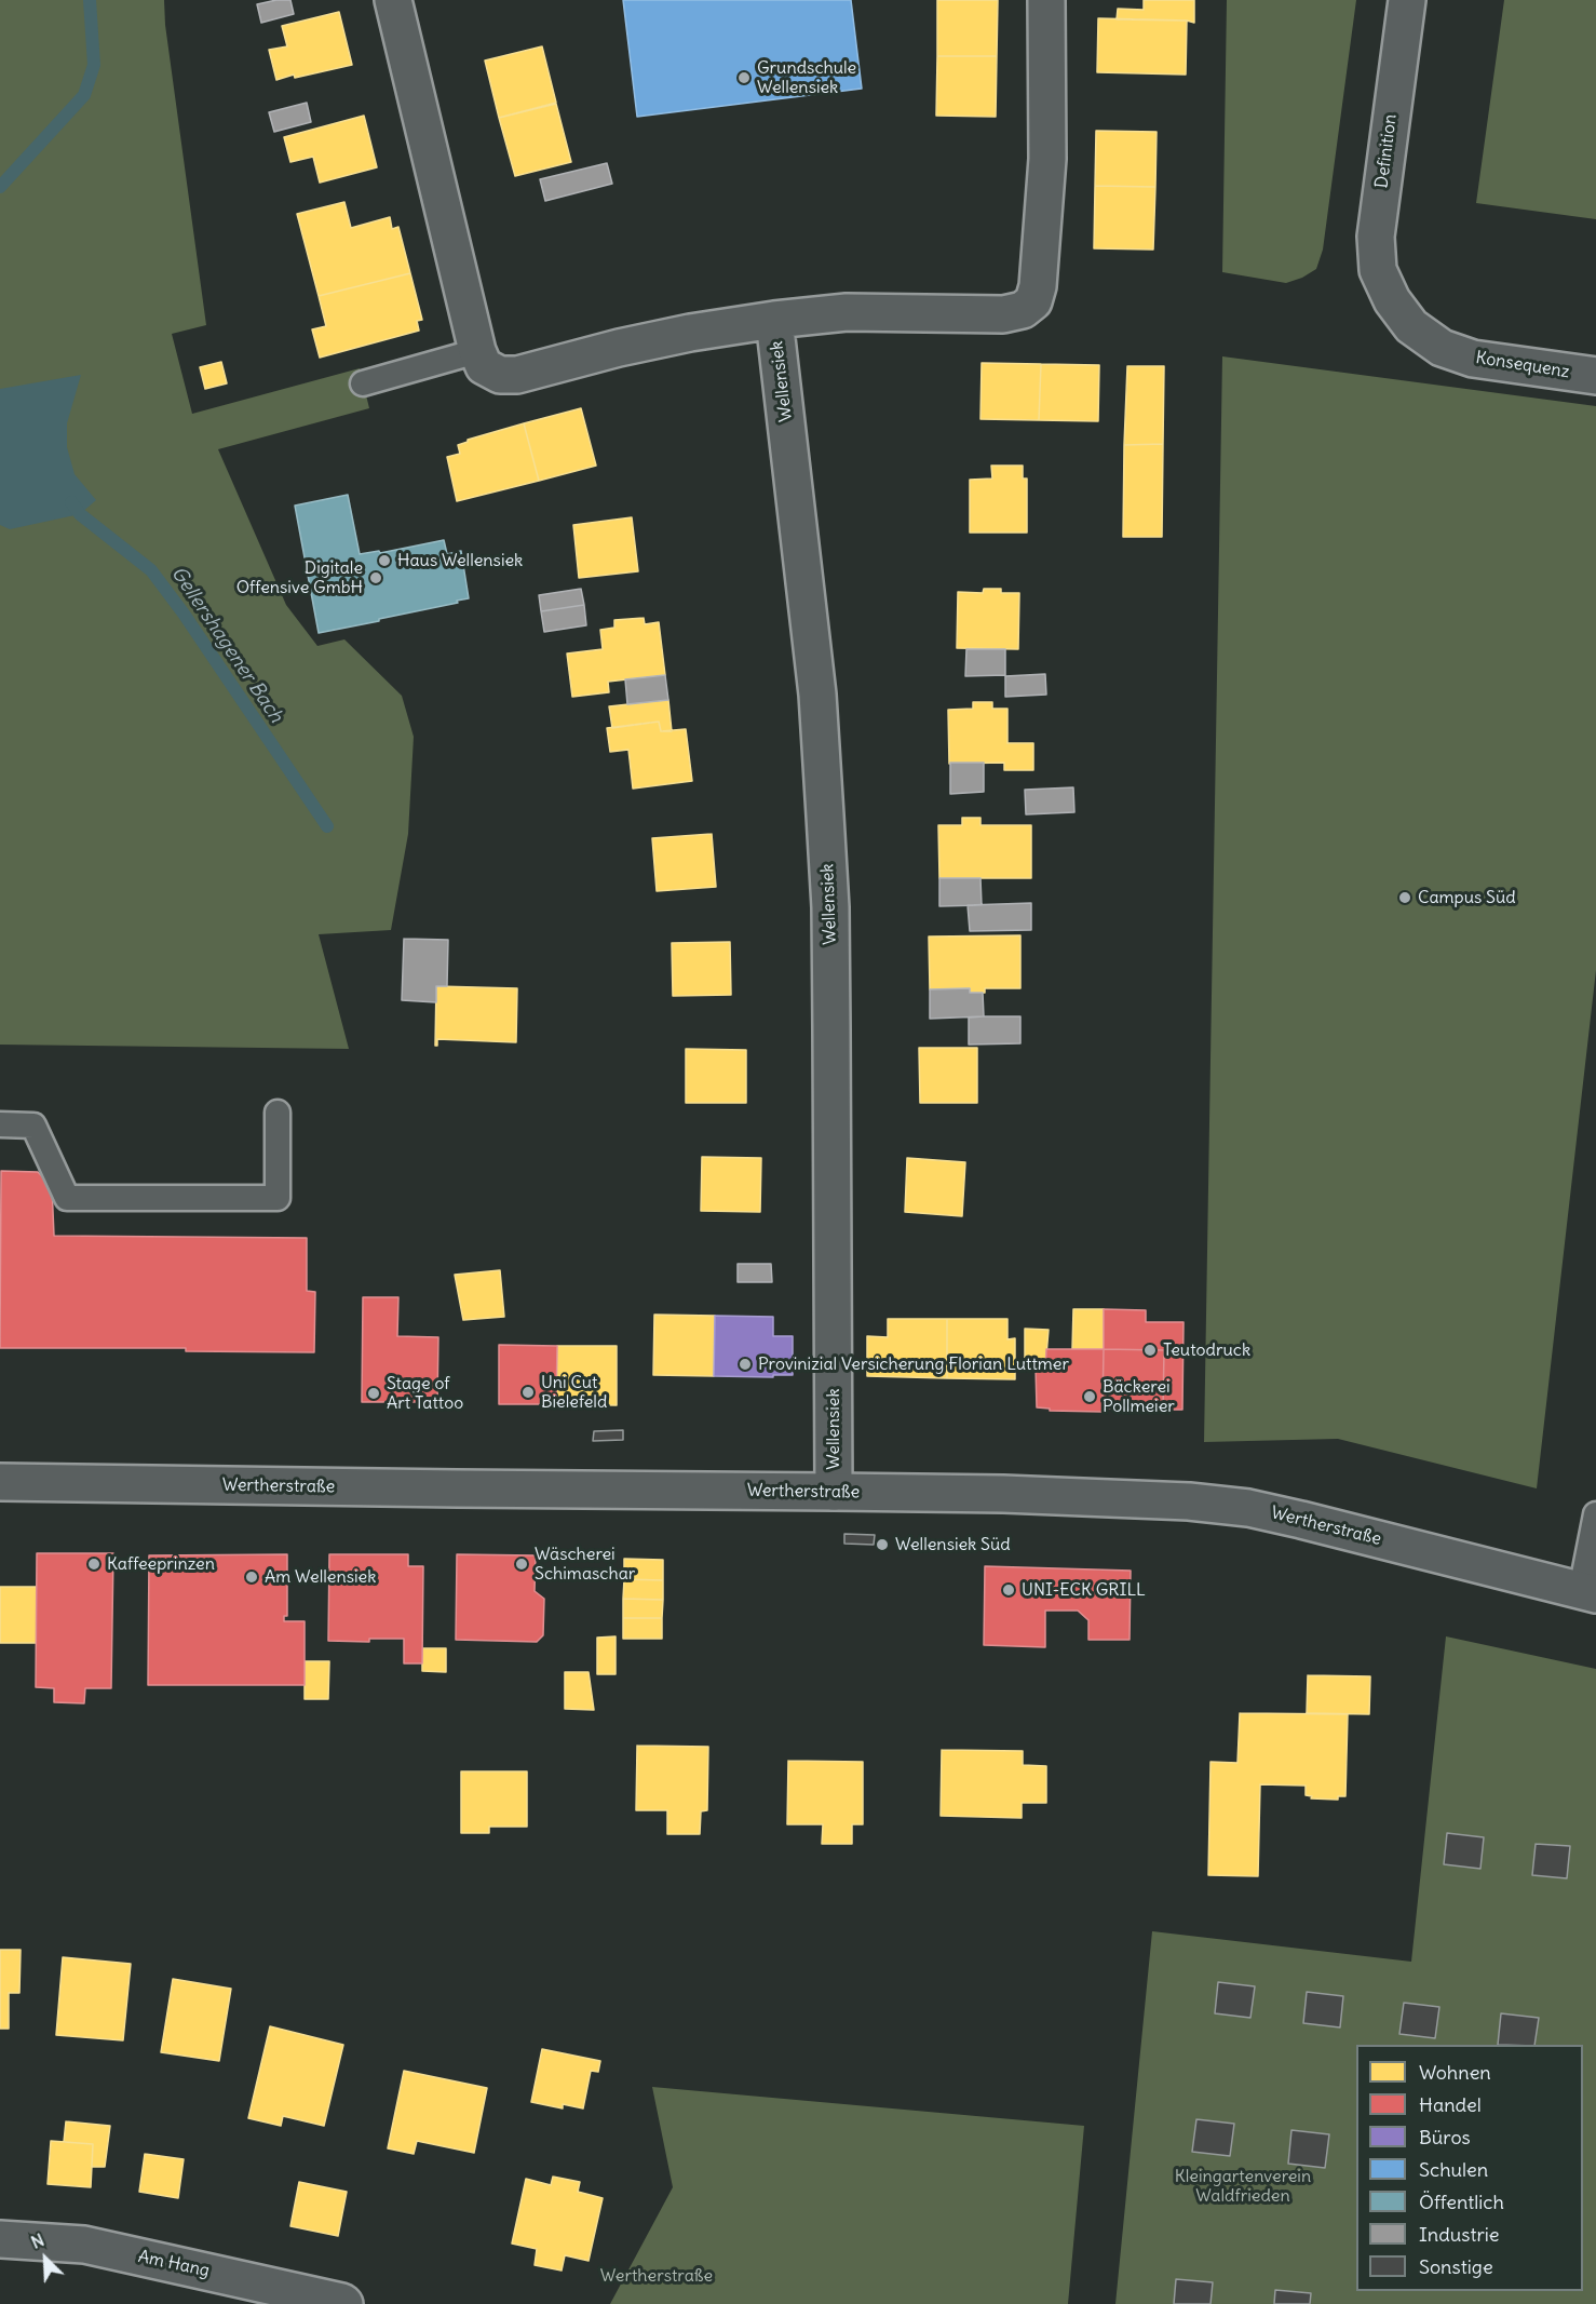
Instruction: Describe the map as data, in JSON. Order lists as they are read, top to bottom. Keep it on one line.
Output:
{"streets":{"street":["Definition","Konsequenz","Wellensiek","Wertherstraße","Am Hang"]},"crossings":[["Definition","Konsequenz"],["Wellensiek","Wertherstraße"]],"water":["Gellershagener Bach"],"parks":["Kleingartenverein Waldfrieden","Wertherstraße"],"places":["Grundschule Wellensiek","Haus Wellensiek","Digitale Offensive GmbH","Campus Süd","Teutodruck","Provinizial Versicherung Florian Luttmer","Uni Cut Bielefeld","Stage of Art Tattoo","Bäckerei Pollmeier","Wellensiek Süd","Kaffeeprinzen","Wäscherei Schimaschar","Am Wellensiek","UNI-ECK GRILL"],"legend":["Wohnen","Handel","Büros","Schulen","Öffentlich","Industrie","Sonstige"],"north":"top left"}
